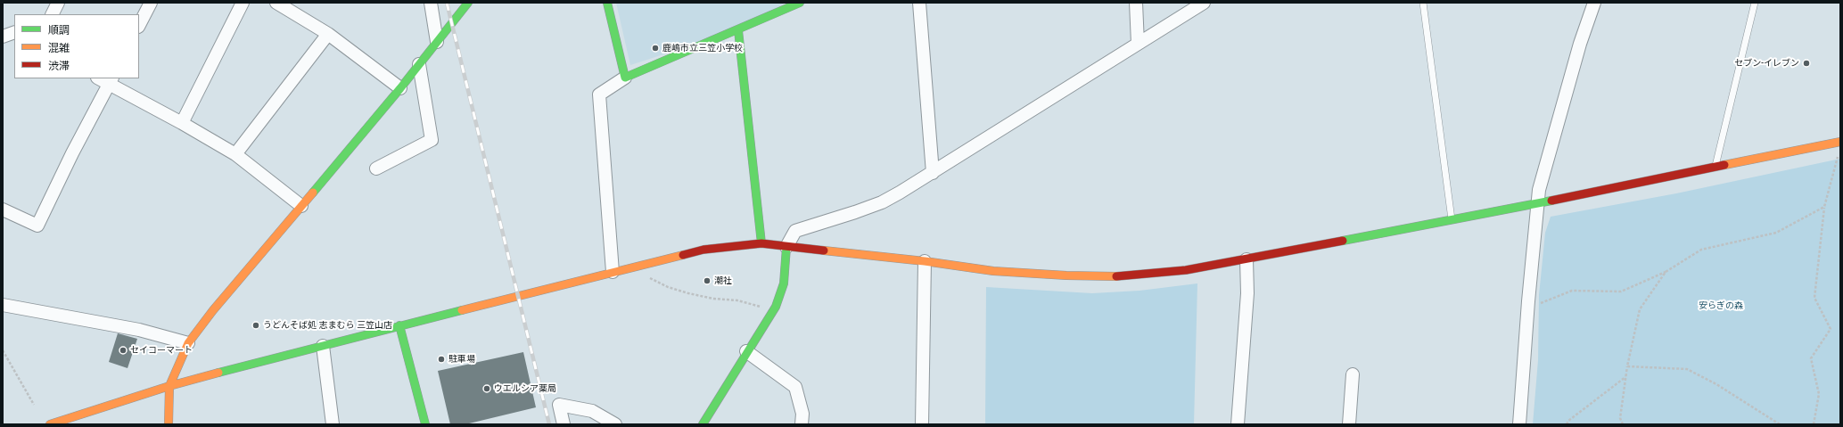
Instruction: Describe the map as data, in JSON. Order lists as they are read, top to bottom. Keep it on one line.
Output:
{"parks":["安らぎの森"],"places":["鹿嶋市立三笠小学校","セブン-イレブン","潮社","うどんそば処 志まむら 三笠山店","セイコーマート","駐車場","ウエルシア薬局"],"legend":["順調","混雑","渋滞"]}
